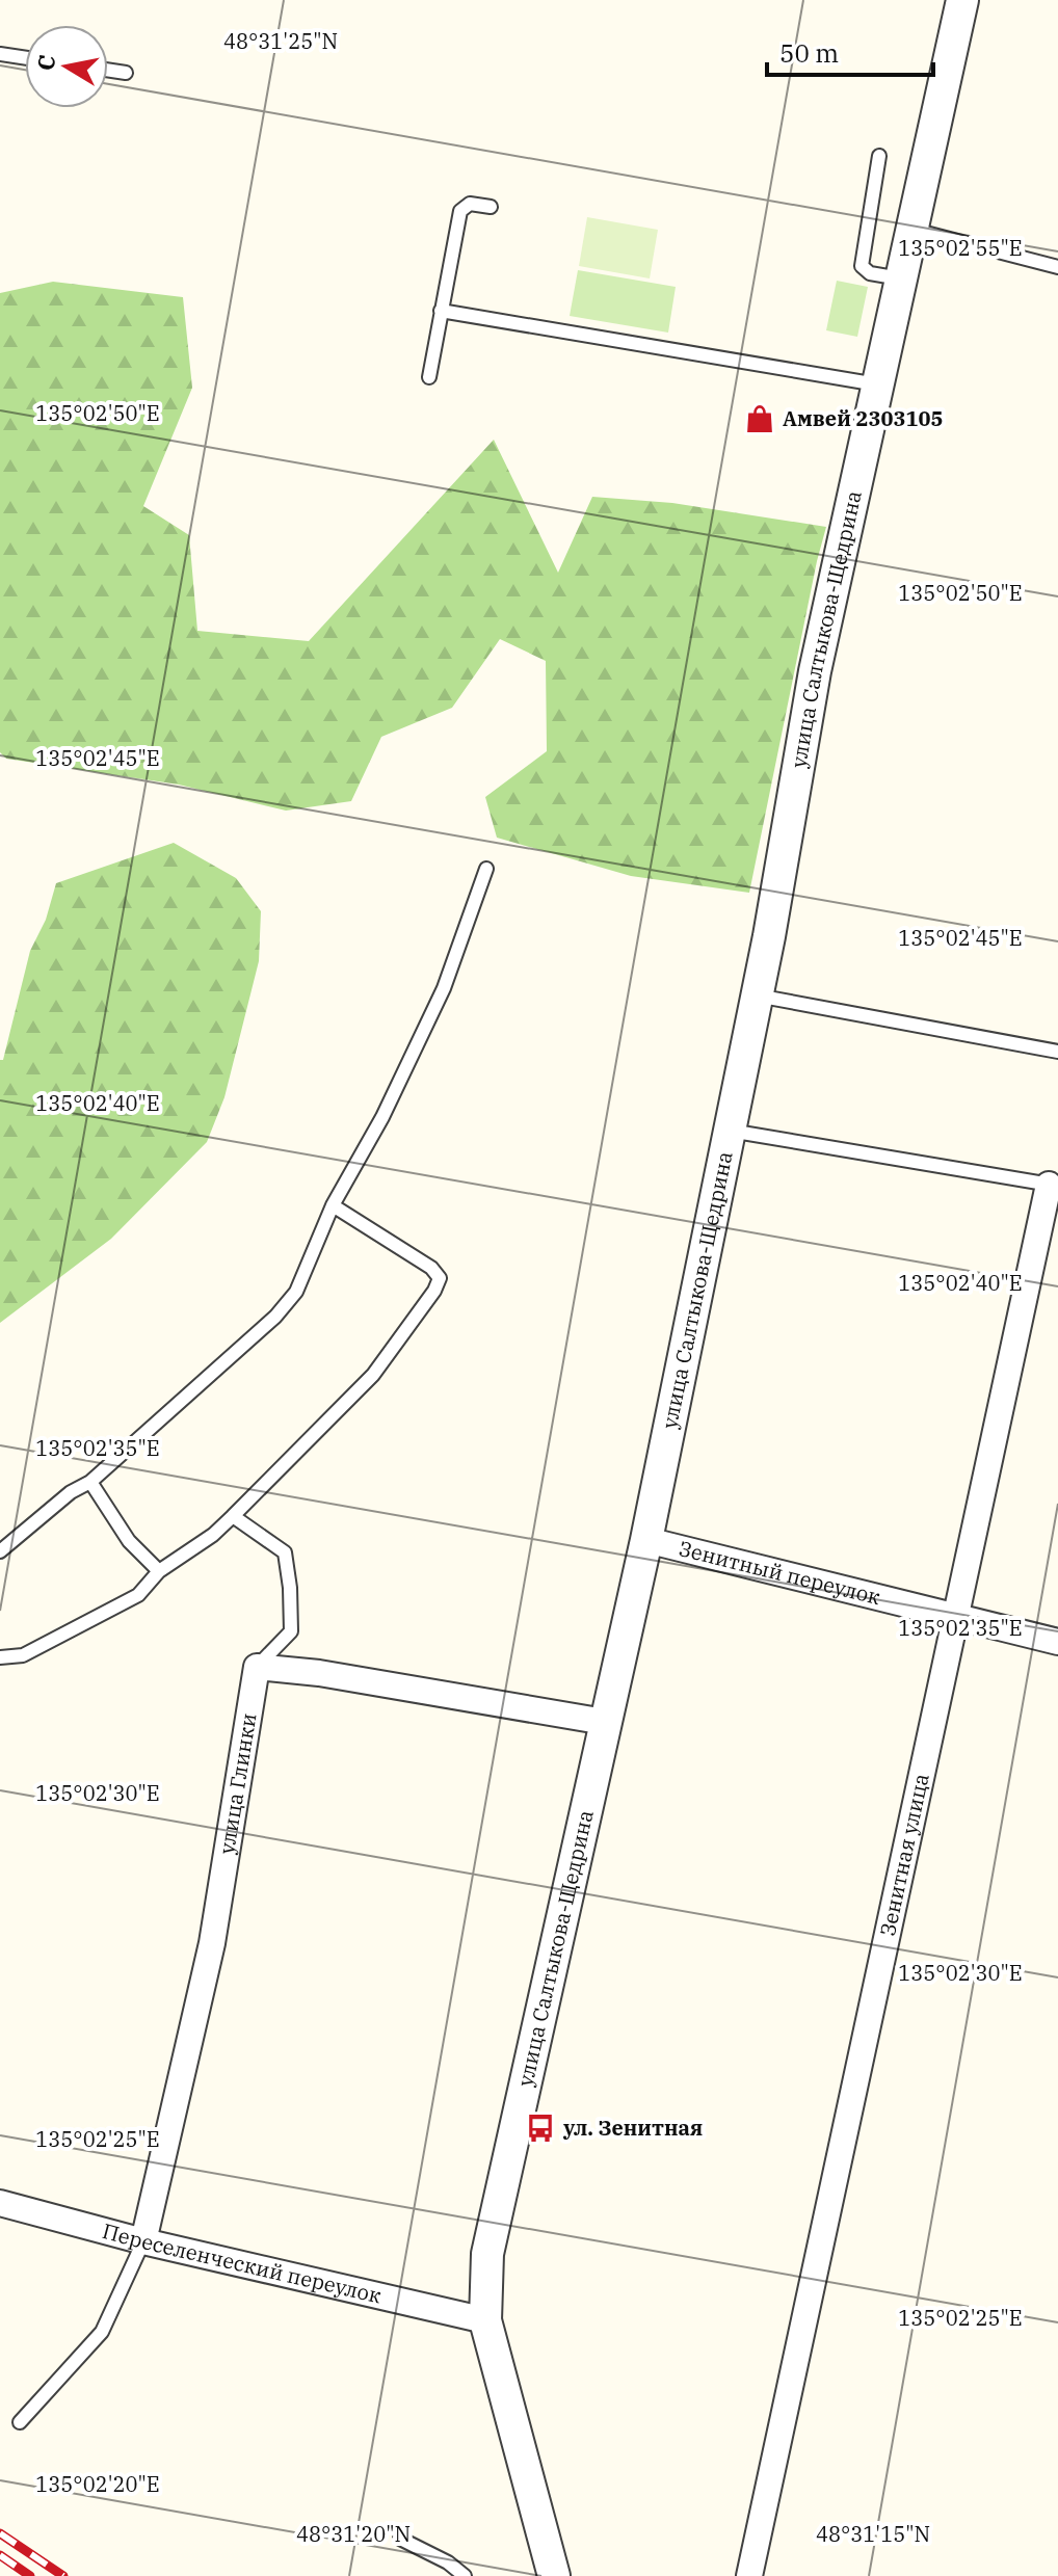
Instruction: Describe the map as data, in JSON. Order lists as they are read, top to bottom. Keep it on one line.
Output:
{"streets":{"street":["улица Салтыкова-Щедрина","Зенитный переулок","улица Глинки","Зенитная улица","Переселенческий переулок"]},"crossings":[["улица Салтыкова-Щедрина","Зенитный переулок"],["улица Салтыкова-Щедрина","Переселенческий переулок"],["Зенитный переулок","Зенитная улица"],["улица Глинки","Переселенческий переулок"]],"places":{"shop":["Амвей 2303105"],"bus stop":["ул. Зенитная"]},"scale_bar":"50 m","north":"left","coordinates":["48°31'25\"N","135°02'55\"E","135°02'50\"E","135°02'45\"E","135°02'40\"E","135°02'35\"E","135°02'30\"E","135°02'25\"E","135°02'20\"E","48°31'20\"N","48°31'15\"N"]}
